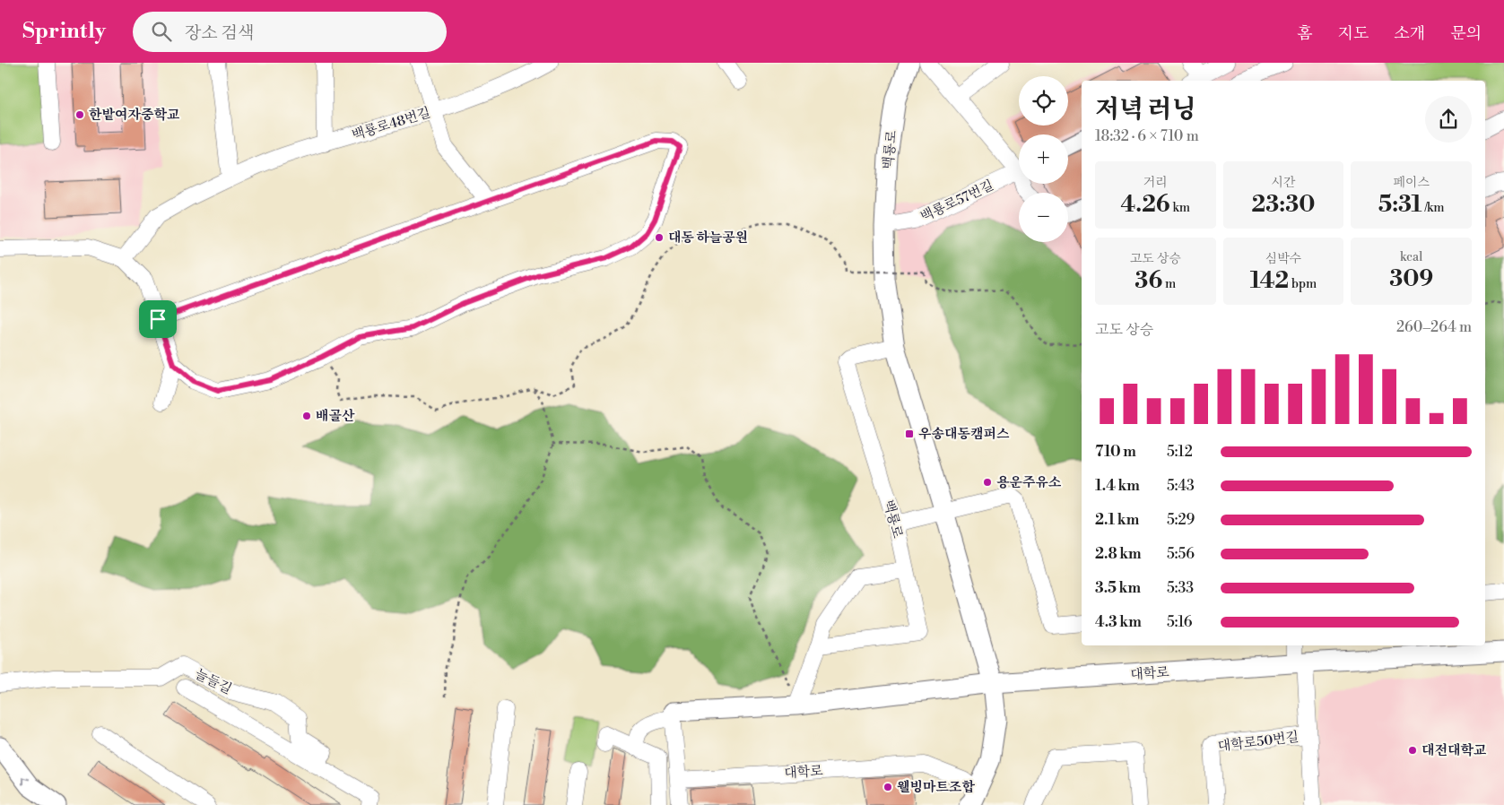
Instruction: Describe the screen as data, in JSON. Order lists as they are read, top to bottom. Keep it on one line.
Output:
{"streets":{"main road":["백룡로","대학로"],"street":["백룡로48번길","백룡로57번길","늘들길","대학로50번길"]},"crossings":[["백룡로","백룡로57번길"],["백룡로","대학로"],["대학로","대학로50번길"]],"places":{"other":["한밭여자중학교","대동 하늘공원","배골산","용운주유소","대전대학교","웰빙마트조합"],"transit":["우송대동캠퍼스"]},"page":{"header":"Sprintly","search":"장소 검색","nav":["홈","지도","소개","문의"],"map_buttons":["+","−"],"heading":["저녁 러닝","18:32 · 6 × 710 m"],"stats":[["거리","4.26 km"],["시간","23:30"],["페이스","5:31 /km"],["고도 상승","36 m"],["심박수","142 bpm"],["kcal","309"]],"chart":["고도 상승","260–264 m"],"list":[{"name":"710 m","note":"5:12"},{"name":"1.4 km","note":"5:43"},{"name":"2.1 km","note":"5:29"},{"name":"2.8 km","note":"5:56"},{"name":"3.5 km","note":"5:33"},{"name":"4.3 km","note":"5:16"}]}}
